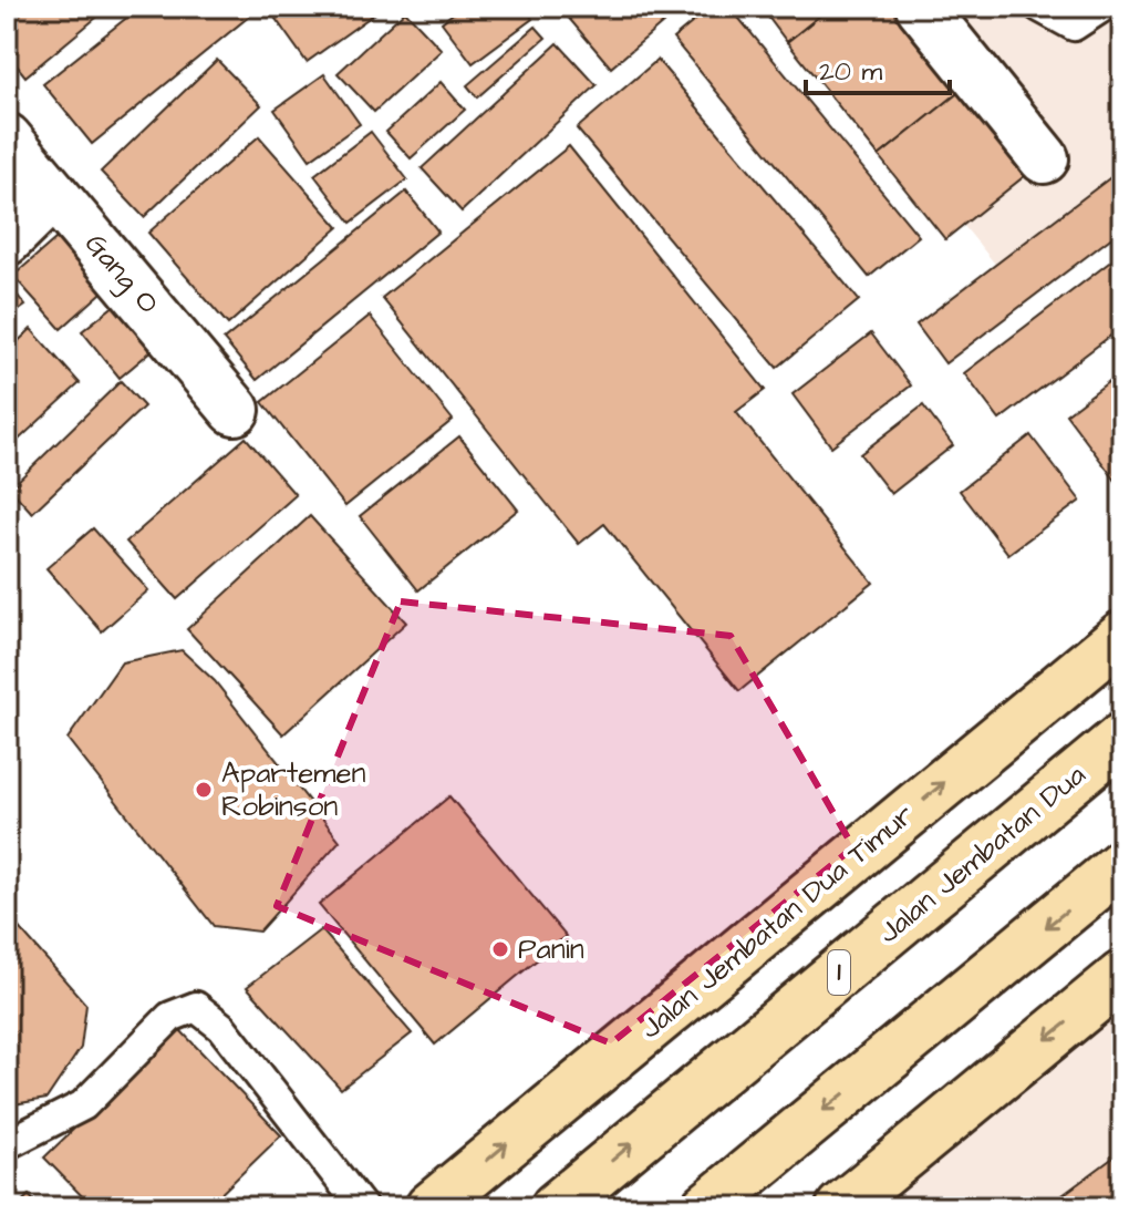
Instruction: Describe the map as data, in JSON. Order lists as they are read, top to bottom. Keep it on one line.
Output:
{"streets":{"main road":["Jalan Jembatan Dua","Jalan Jembatan Dua Timur","1"],"street":["Gang O"]},"places":["Apartemen Robinson","Panin"],"scale_bar":"20 m"}
